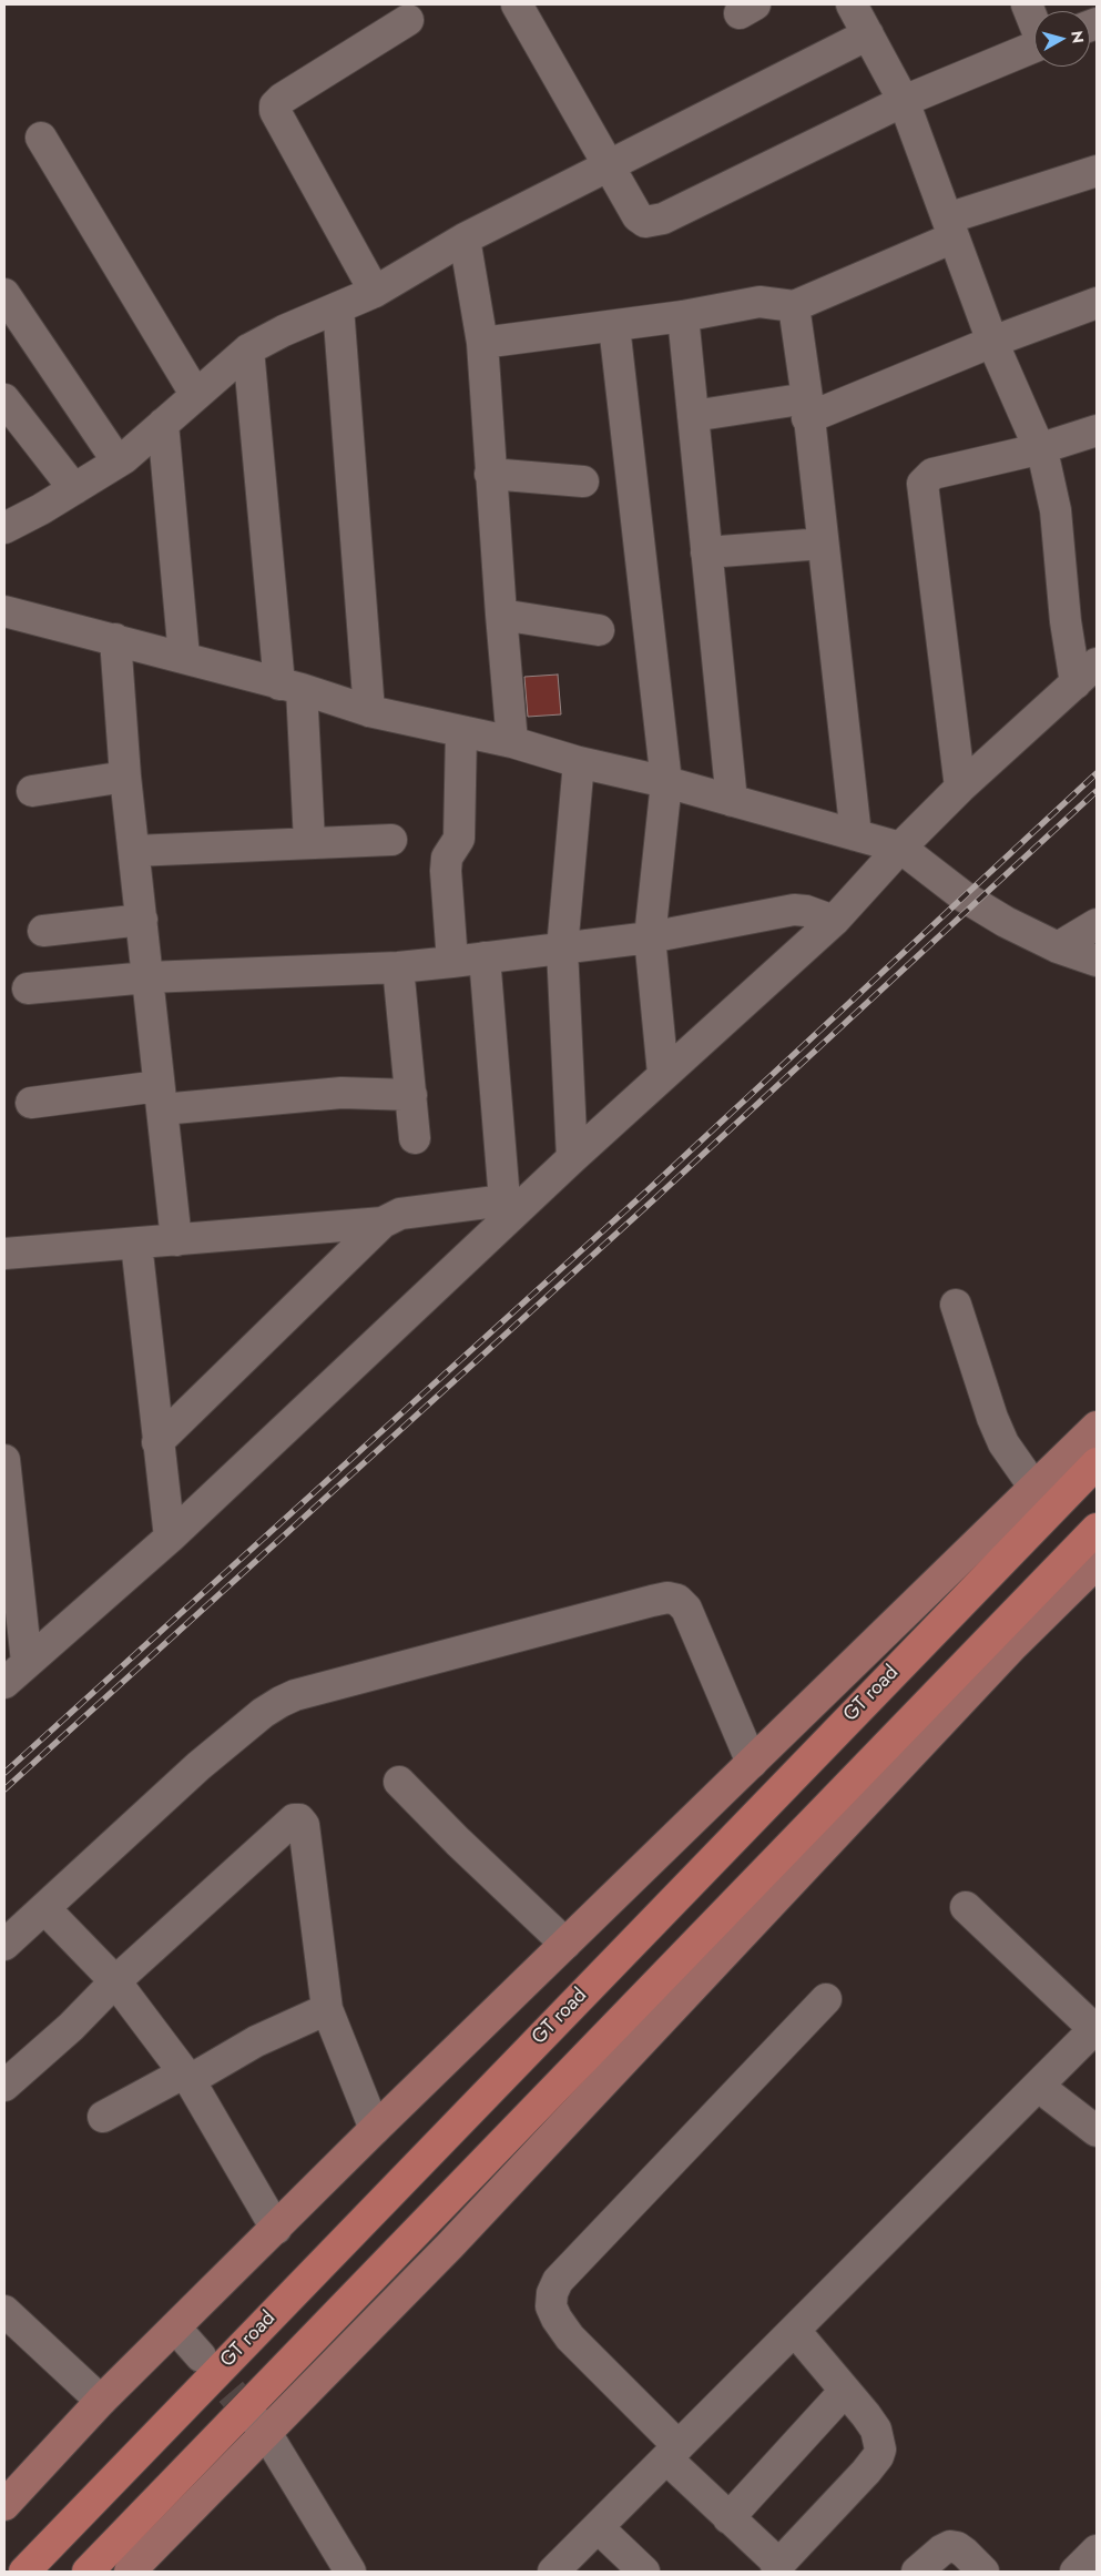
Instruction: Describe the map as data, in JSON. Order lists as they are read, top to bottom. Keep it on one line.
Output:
{"streets":{"highway":["GT road"]},"north":"right"}
